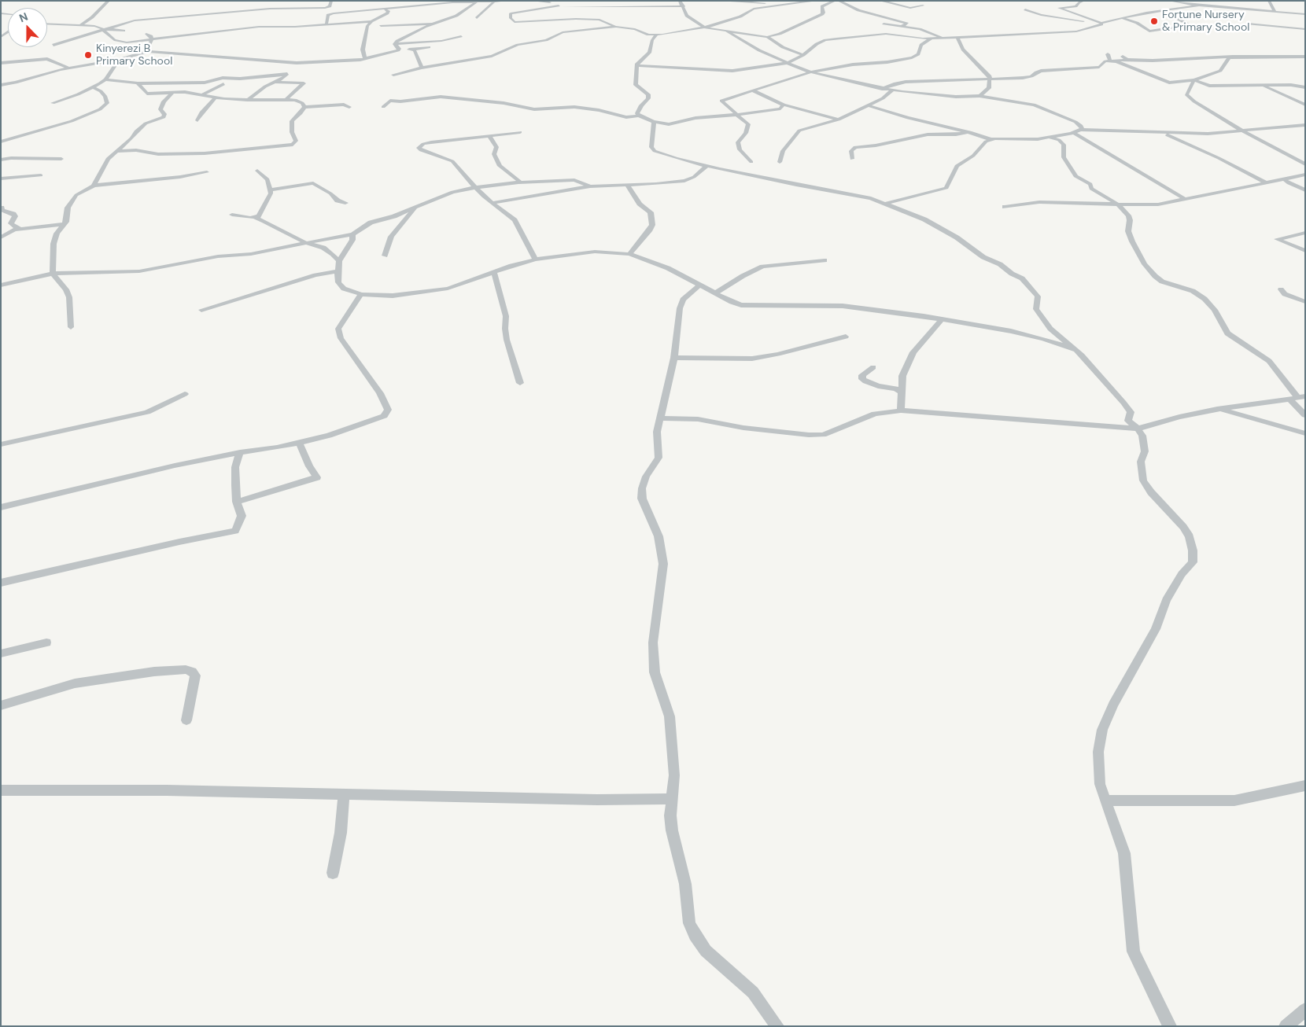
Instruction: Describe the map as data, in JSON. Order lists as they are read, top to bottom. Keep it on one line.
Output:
{"places":["Fortune Nursery & Primary School","Kinyerezi B Primary School"],"north":"top"}
